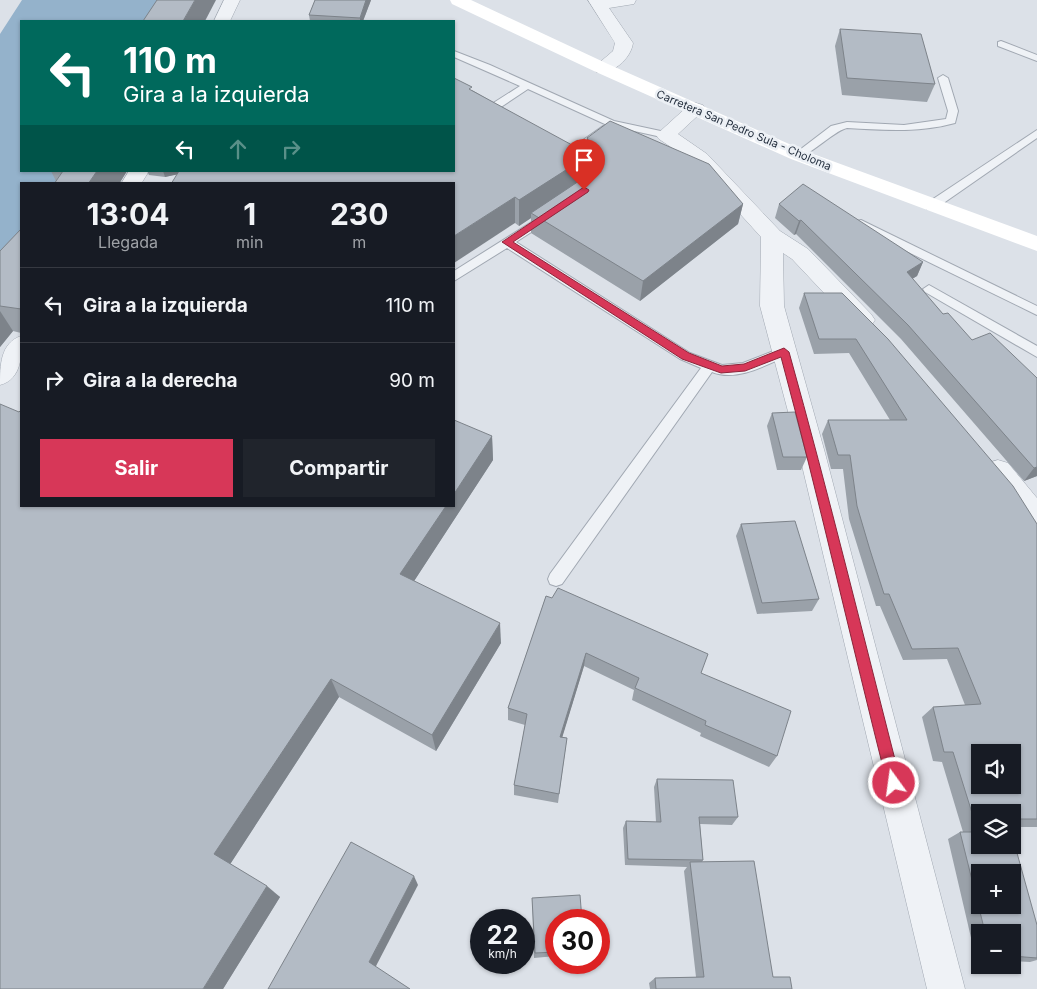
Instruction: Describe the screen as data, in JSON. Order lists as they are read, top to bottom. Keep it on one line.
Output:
{"streets":{"main road":["Carretera San Pedro Sula - Choloma"]},"page":{"turn":["110 m","Gira a la izquierda"],"eta":["13:04","Llegada","1","min","230","m"],"list":[{"name":"Gira a la izquierda","value":"110 m"},{"name":"Gira a la derecha","value":"90 m"}],"buttons":["Salir","Compartir"],"map_buttons":["+","−"],"speed":"22 km/h","limit":"30"}}
